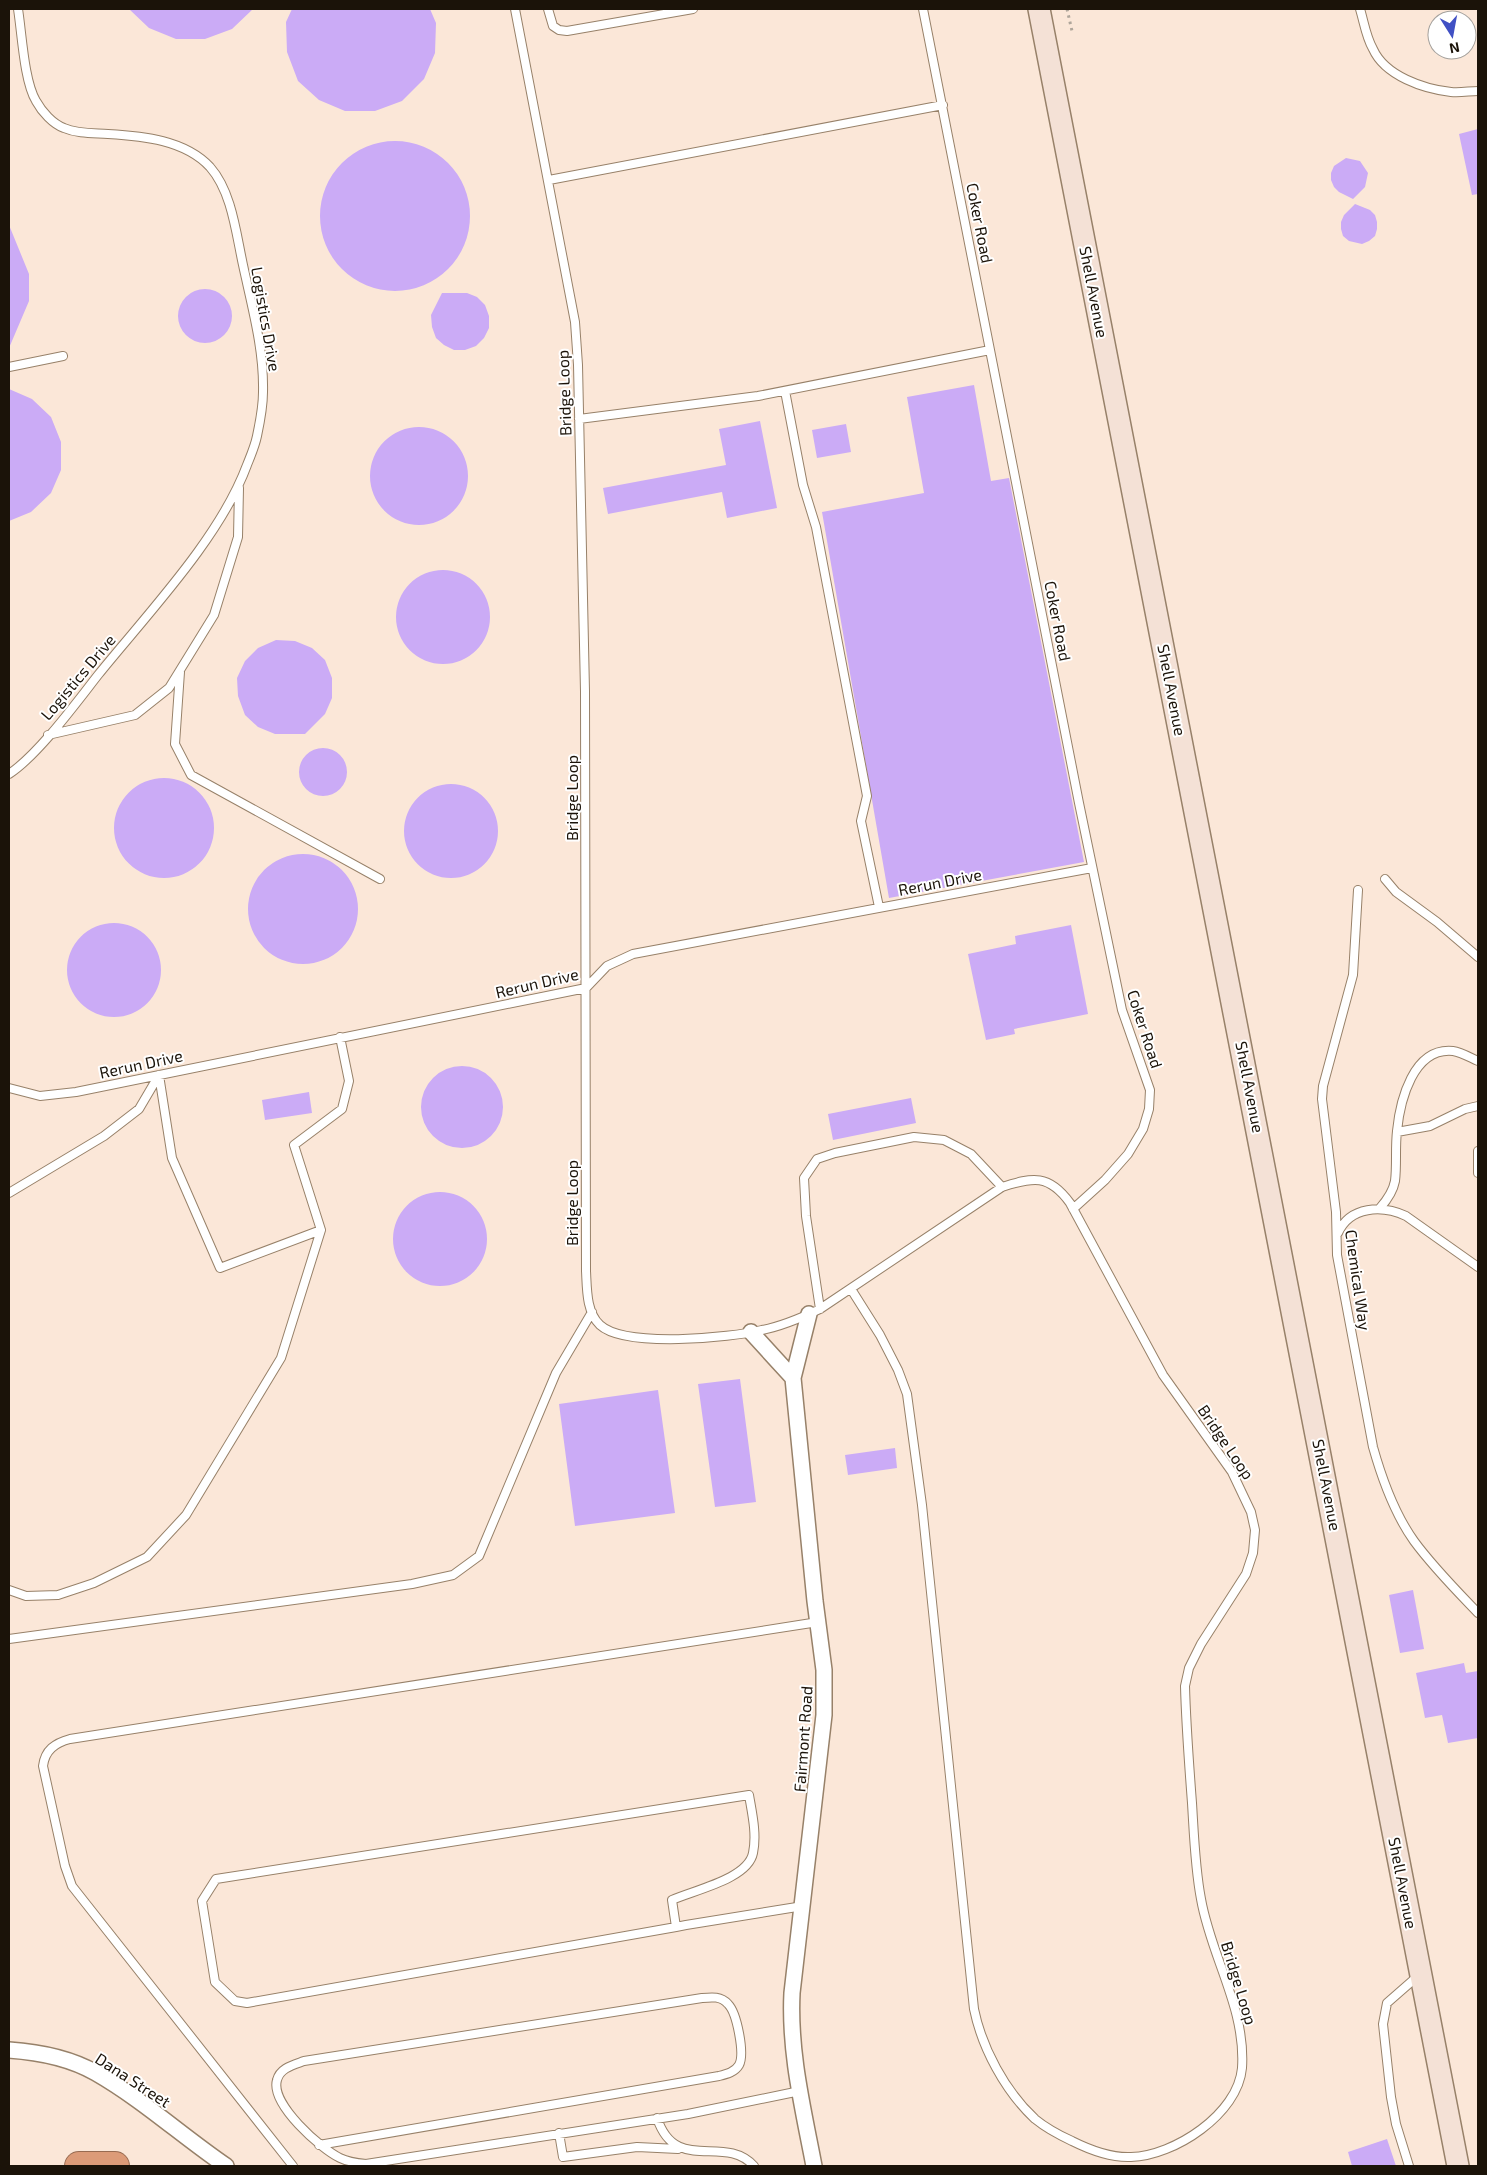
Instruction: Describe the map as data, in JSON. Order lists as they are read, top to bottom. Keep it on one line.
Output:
{"streets":{"street":["Shell Avenue","Fairmont Road","Dana Street"],"lane":["Coker Road","Logistics Drive","Bridge Loop","Rerun Drive","Chemical Way"]},"crossings":[["Coker Road","Bridge Loop"],["Coker Road","Rerun Drive"],["Bridge Loop","Rerun Drive"],["Bridge Loop","Fairmont Road"]],"north":"bottom"}
